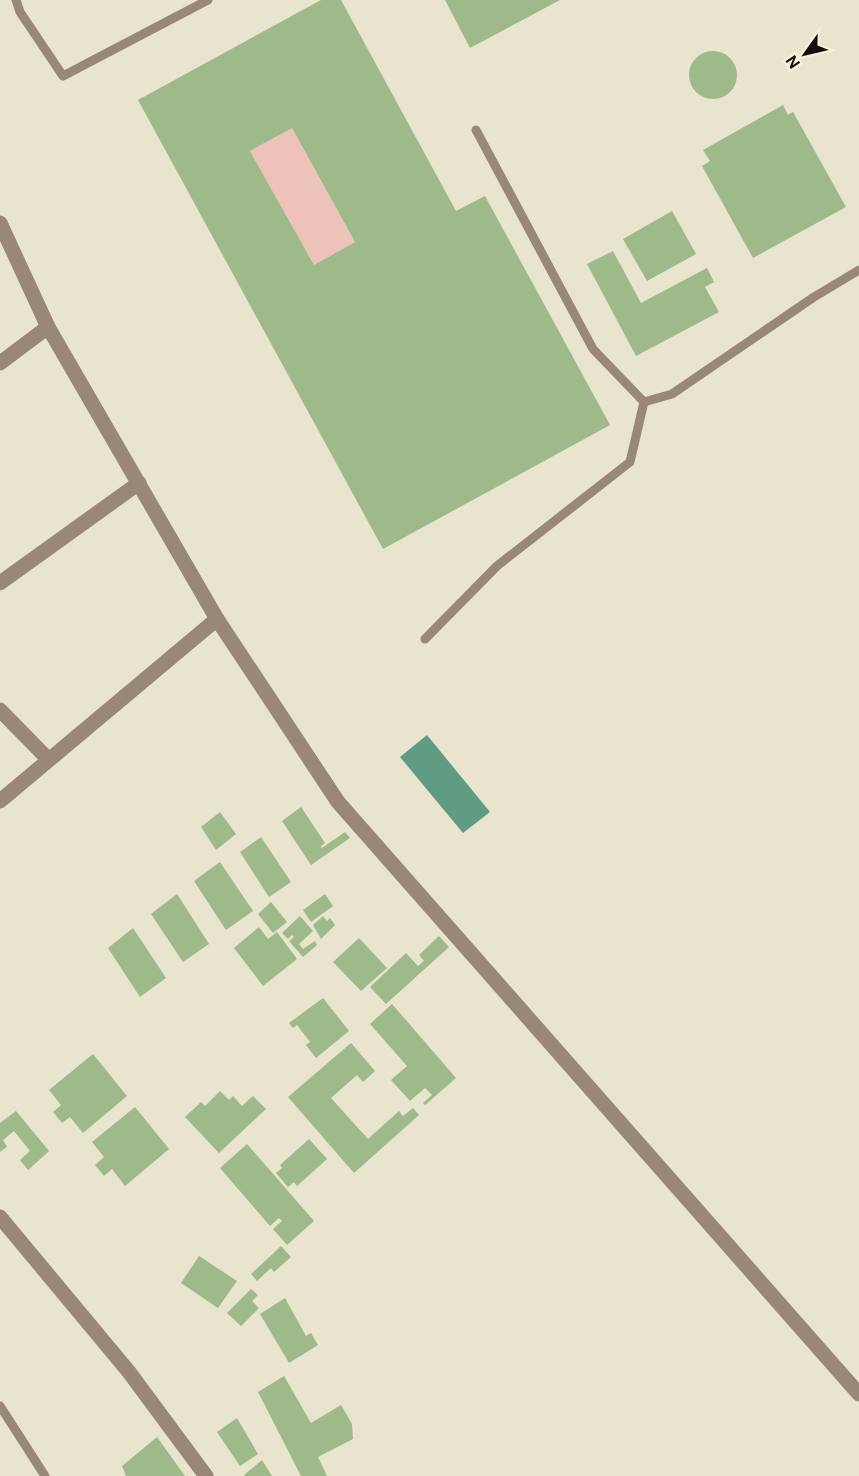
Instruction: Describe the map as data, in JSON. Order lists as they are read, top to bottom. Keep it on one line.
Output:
{"north":"bottom left"}
